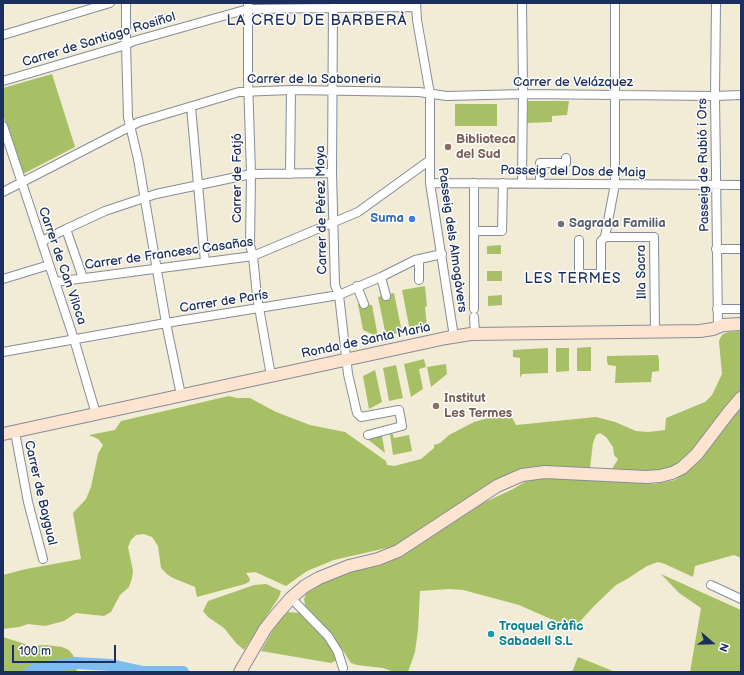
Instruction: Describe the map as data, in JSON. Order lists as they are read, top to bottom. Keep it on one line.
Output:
{"streets":{"street":["Carrer de Santiago Rosiñol","Carrer de la Saboneria","Carrer de Velázquez","Passeig de Rubió i Ors","Passeig del Dos de Maig","Carrer de Fatjó","Carrer de Pérez Moya","Passeig dels Almogàvers","Carrer de Francesc Casañas","Carrer de Can Viloca","Illa Sacra","Carrer de París","Ronda de Santa Maria","Carrer de Baygual"]},"crossings":[["Carrer de Santiago Rosiñol","Carrer de Fatjó"],["Carrer de Santiago Rosiñol","Carrer de Pérez Moya"],["Carrer de Santiago Rosiñol","Passeig dels Almogàvers"],["Carrer de la Saboneria","Carrer de Velázquez"],["Carrer de la Saboneria","Carrer de Fatjó"],["Carrer de la Saboneria","Carrer de Pérez Moya"],["Carrer de la Saboneria","Passeig dels Almogàvers"],["Carrer de la Saboneria","Carrer de Can Viloca"],["Carrer de Velázquez","Passeig de Rubió i Ors"],["Carrer de Velázquez","Passeig dels Almogàvers"],["Passeig de Rubió i Ors","Passeig del Dos de Maig"],["Passeig de Rubió i Ors","Ronda de Santa Maria"],["Passeig del Dos de Maig","Passeig dels Almogàvers"],["Carrer de Fatjó","Carrer de Francesc Casañas"],["Carrer de Fatjó","Carrer de París"],["Carrer de Fatjó","Ronda de Santa Maria"],["Carrer de Pérez Moya","Carrer de Francesc Casañas"],["Carrer de Pérez Moya","Carrer de París"],["Carrer de Pérez Moya","Ronda de Santa Maria"],["Passeig dels Almogàvers","Carrer de Francesc Casañas"],["Passeig dels Almogàvers","Carrer de París"],["Passeig dels Almogàvers","Ronda de Santa Maria"],["Carrer de Francesc Casañas","Carrer de Can Viloca"],["Carrer de Can Viloca","Carrer de París"],["Carrer de Can Viloca","Ronda de Santa Maria"],["Illa Sacra","Ronda de Santa Maria"],["Ronda de Santa Maria","Carrer de Baygual"]],"districts":["LA CREU DE BARBERÀ","LES TERMES"],"places":["Biblioteca del Sud","Suma","Sagrada Familia","Institut Les Termes","Troquel Gràfic Sabadell S.L"],"scale_bar":"100 m","north":"right"}
